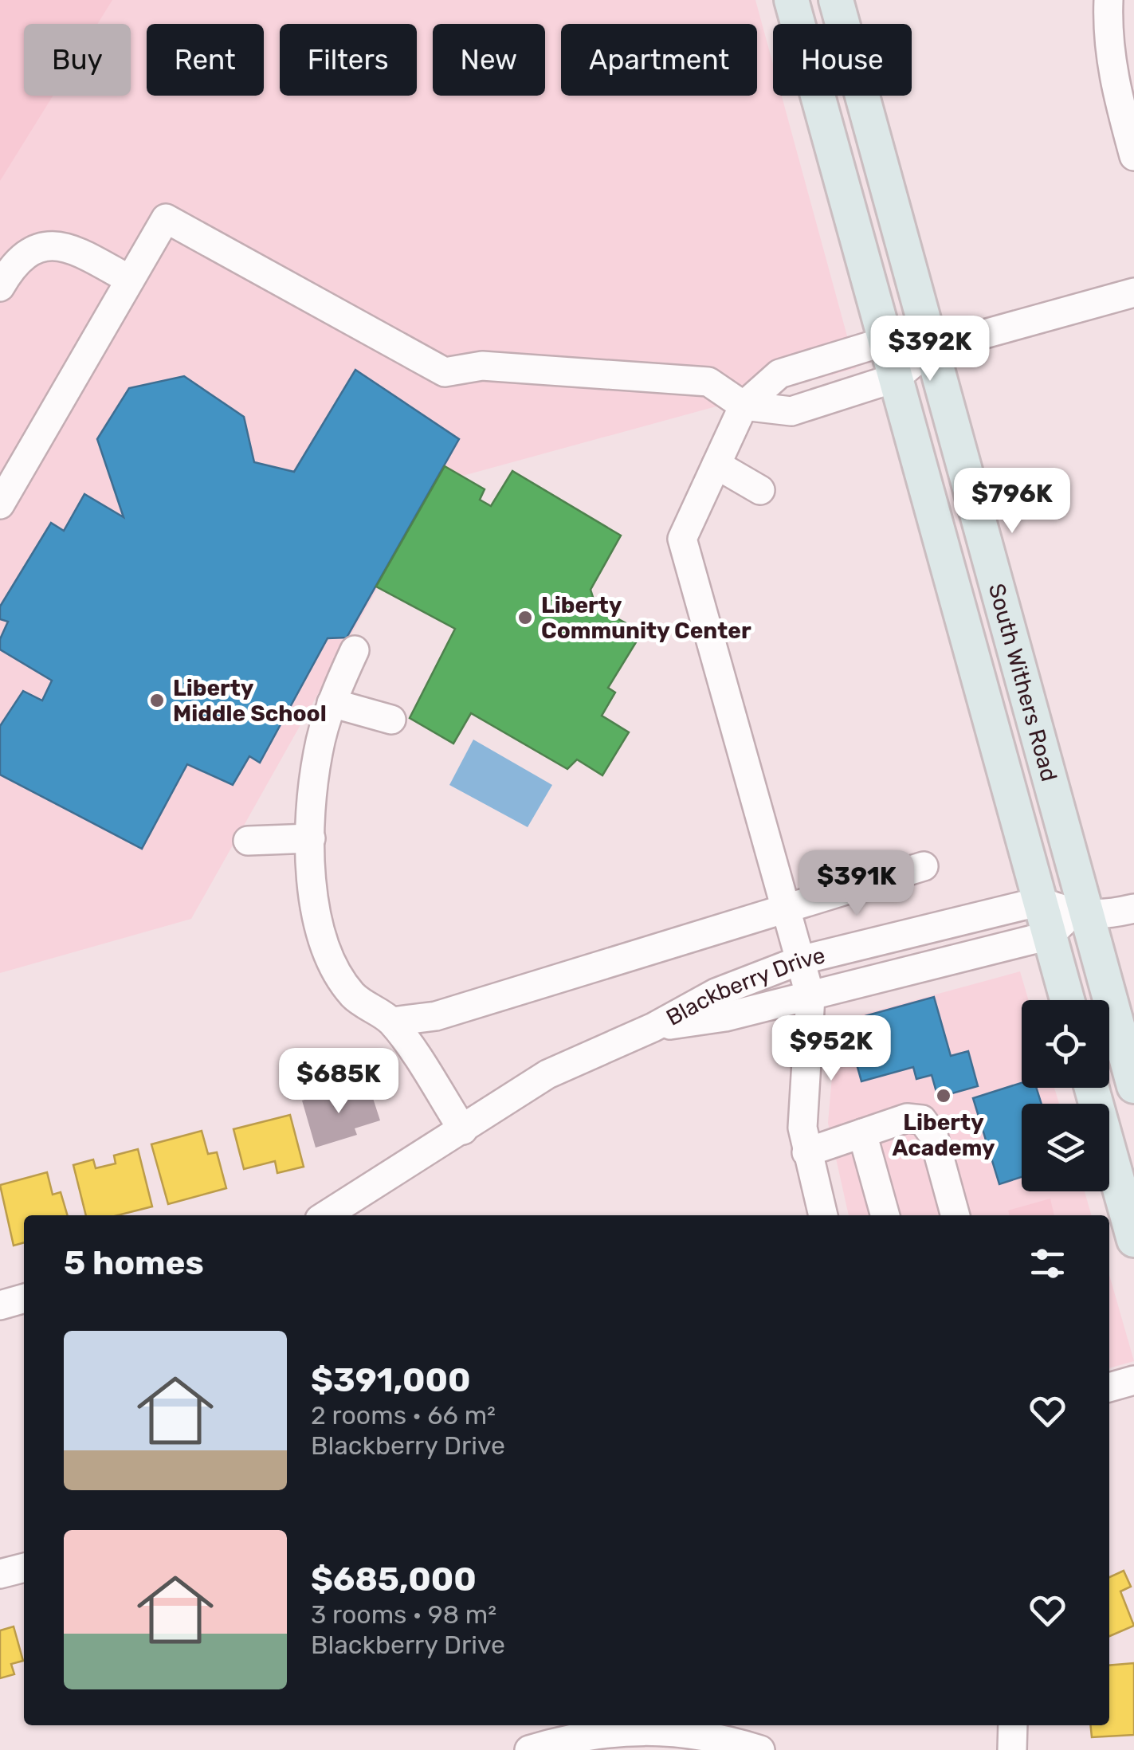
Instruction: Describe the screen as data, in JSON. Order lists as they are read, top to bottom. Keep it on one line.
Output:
{"streets":{"main road":["South Withers Road"],"street":["Blackberry Drive"]},"crossings":[["South Withers Road","Blackberry Drive"]],"places":["Liberty Community Center","Liberty Middle School","Liberty Academy"],"page":{"chip":["Buy","Rent","Filters","New","Apartment","House"],"price":["$392K","$796K","$391K","$952K","$685K"],"heading":"5 homes","list":[{"name":"$391,000","note":"2 rooms · 66 m² · Blackberry Drive"},{"name":"$685,000","note":"3 rooms · 98 m² · Blackberry Drive"}]}}
